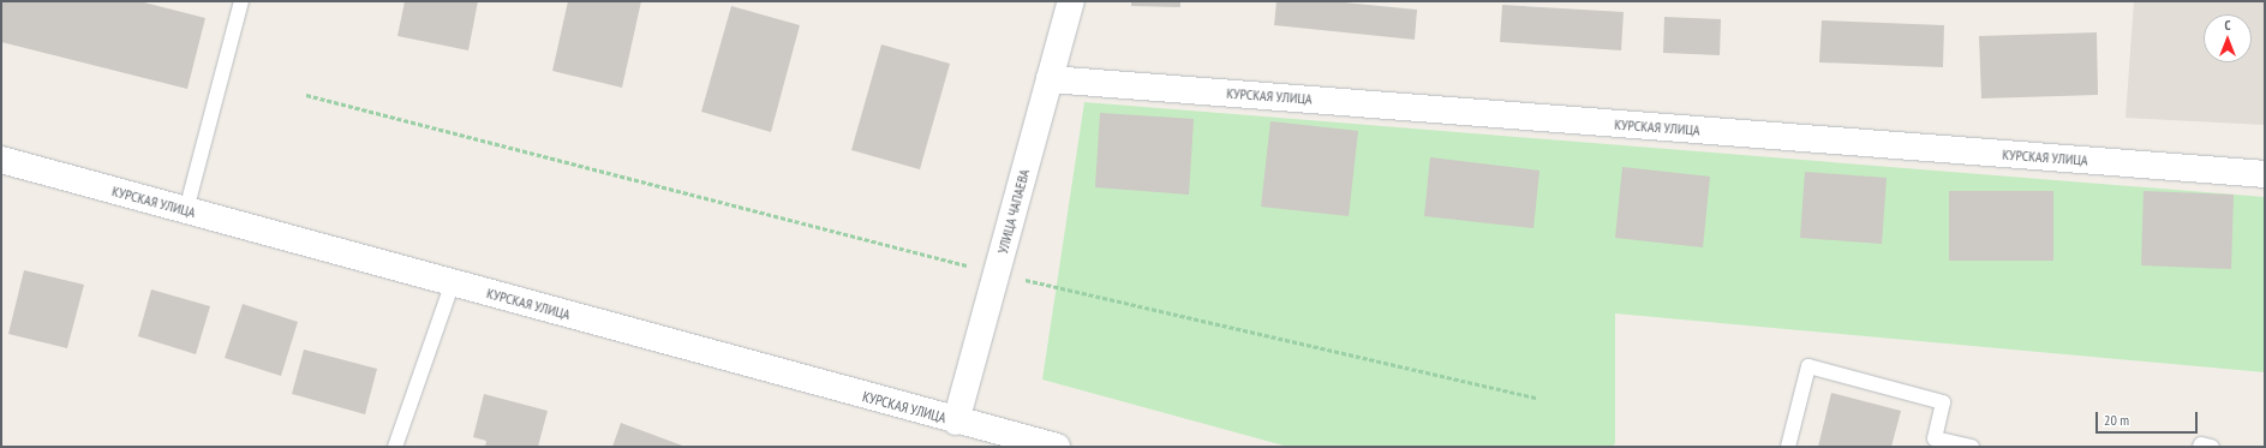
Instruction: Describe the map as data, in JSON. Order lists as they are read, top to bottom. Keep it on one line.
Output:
{"streets":{"street":["КУРСКАЯ УЛИЦА","УЛИЦА ЧАПАЕВА"]},"crossings":[["КУРСКАЯ УЛИЦА","УЛИЦА ЧАПАЕВА"]],"scale_bar":"20 m","north":"top"}
